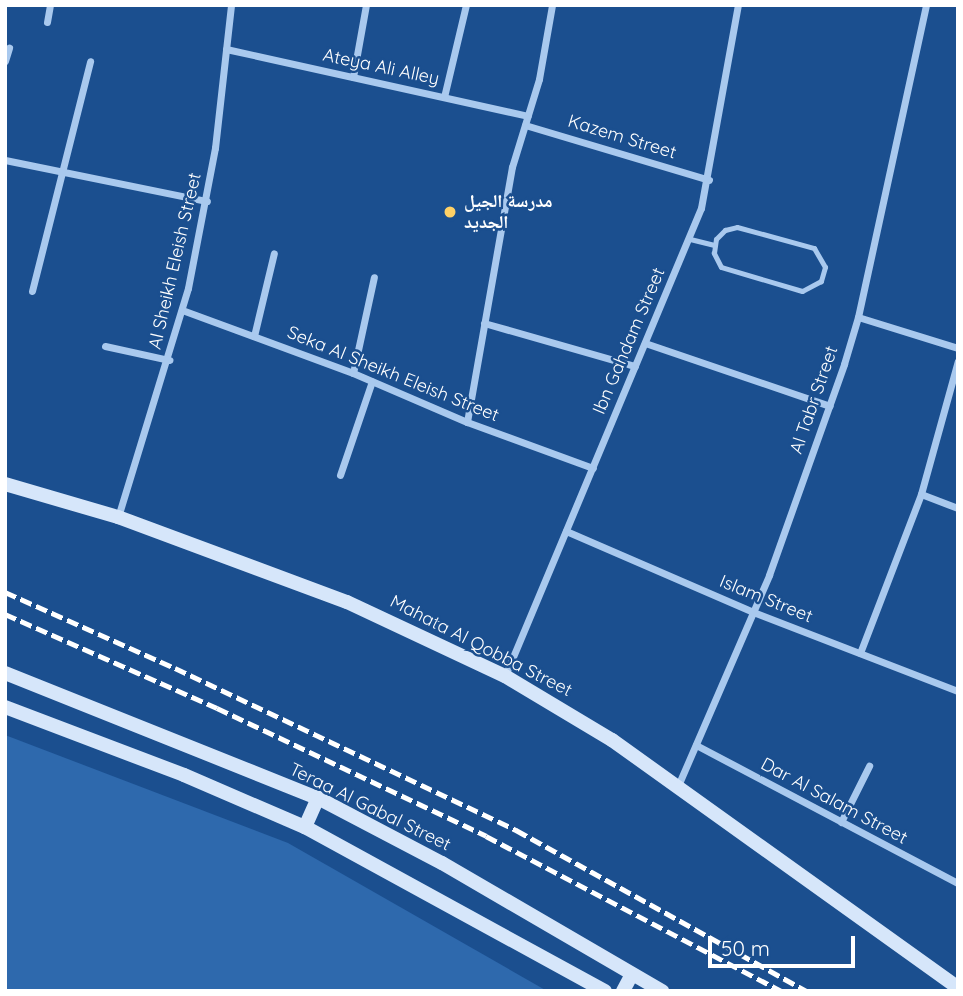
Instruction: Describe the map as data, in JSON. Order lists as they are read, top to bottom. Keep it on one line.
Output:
{"streets":{"main road":["Mahata Al Qobba Street","Teraa Al Gabal Street"],"street":["Ateya Ali Alley","Kazem Street","Al Sheikh Eleish Street","Ibn Gahdam Street","Seka Al Sheikh Eleish Street","Al Tabr Street","Islam Street","Dar Al Salam Street"]},"crossings":[["Ateya Ali Alley","Al Sheikh Eleish Street"],["Kazem Street","Ibn Gahdam Street"],["Al Sheikh Eleish Street","Seka Al Sheikh Eleish Street"],["Al Sheikh Eleish Street","Mahata Al Qobba Street"],["Ibn Gahdam Street","Seka Al Sheikh Eleish Street"],["Ibn Gahdam Street","Islam Street"],["Ibn Gahdam Street","Mahata Al Qobba Street"],["Al Tabr Street","Islam Street"],["Al Tabr Street","Mahata Al Qobba Street"],["Al Tabr Street","Dar Al Salam Street"]],"places":["مدرسة الجيل الجديد"],"scale_bar":"50 m"}
